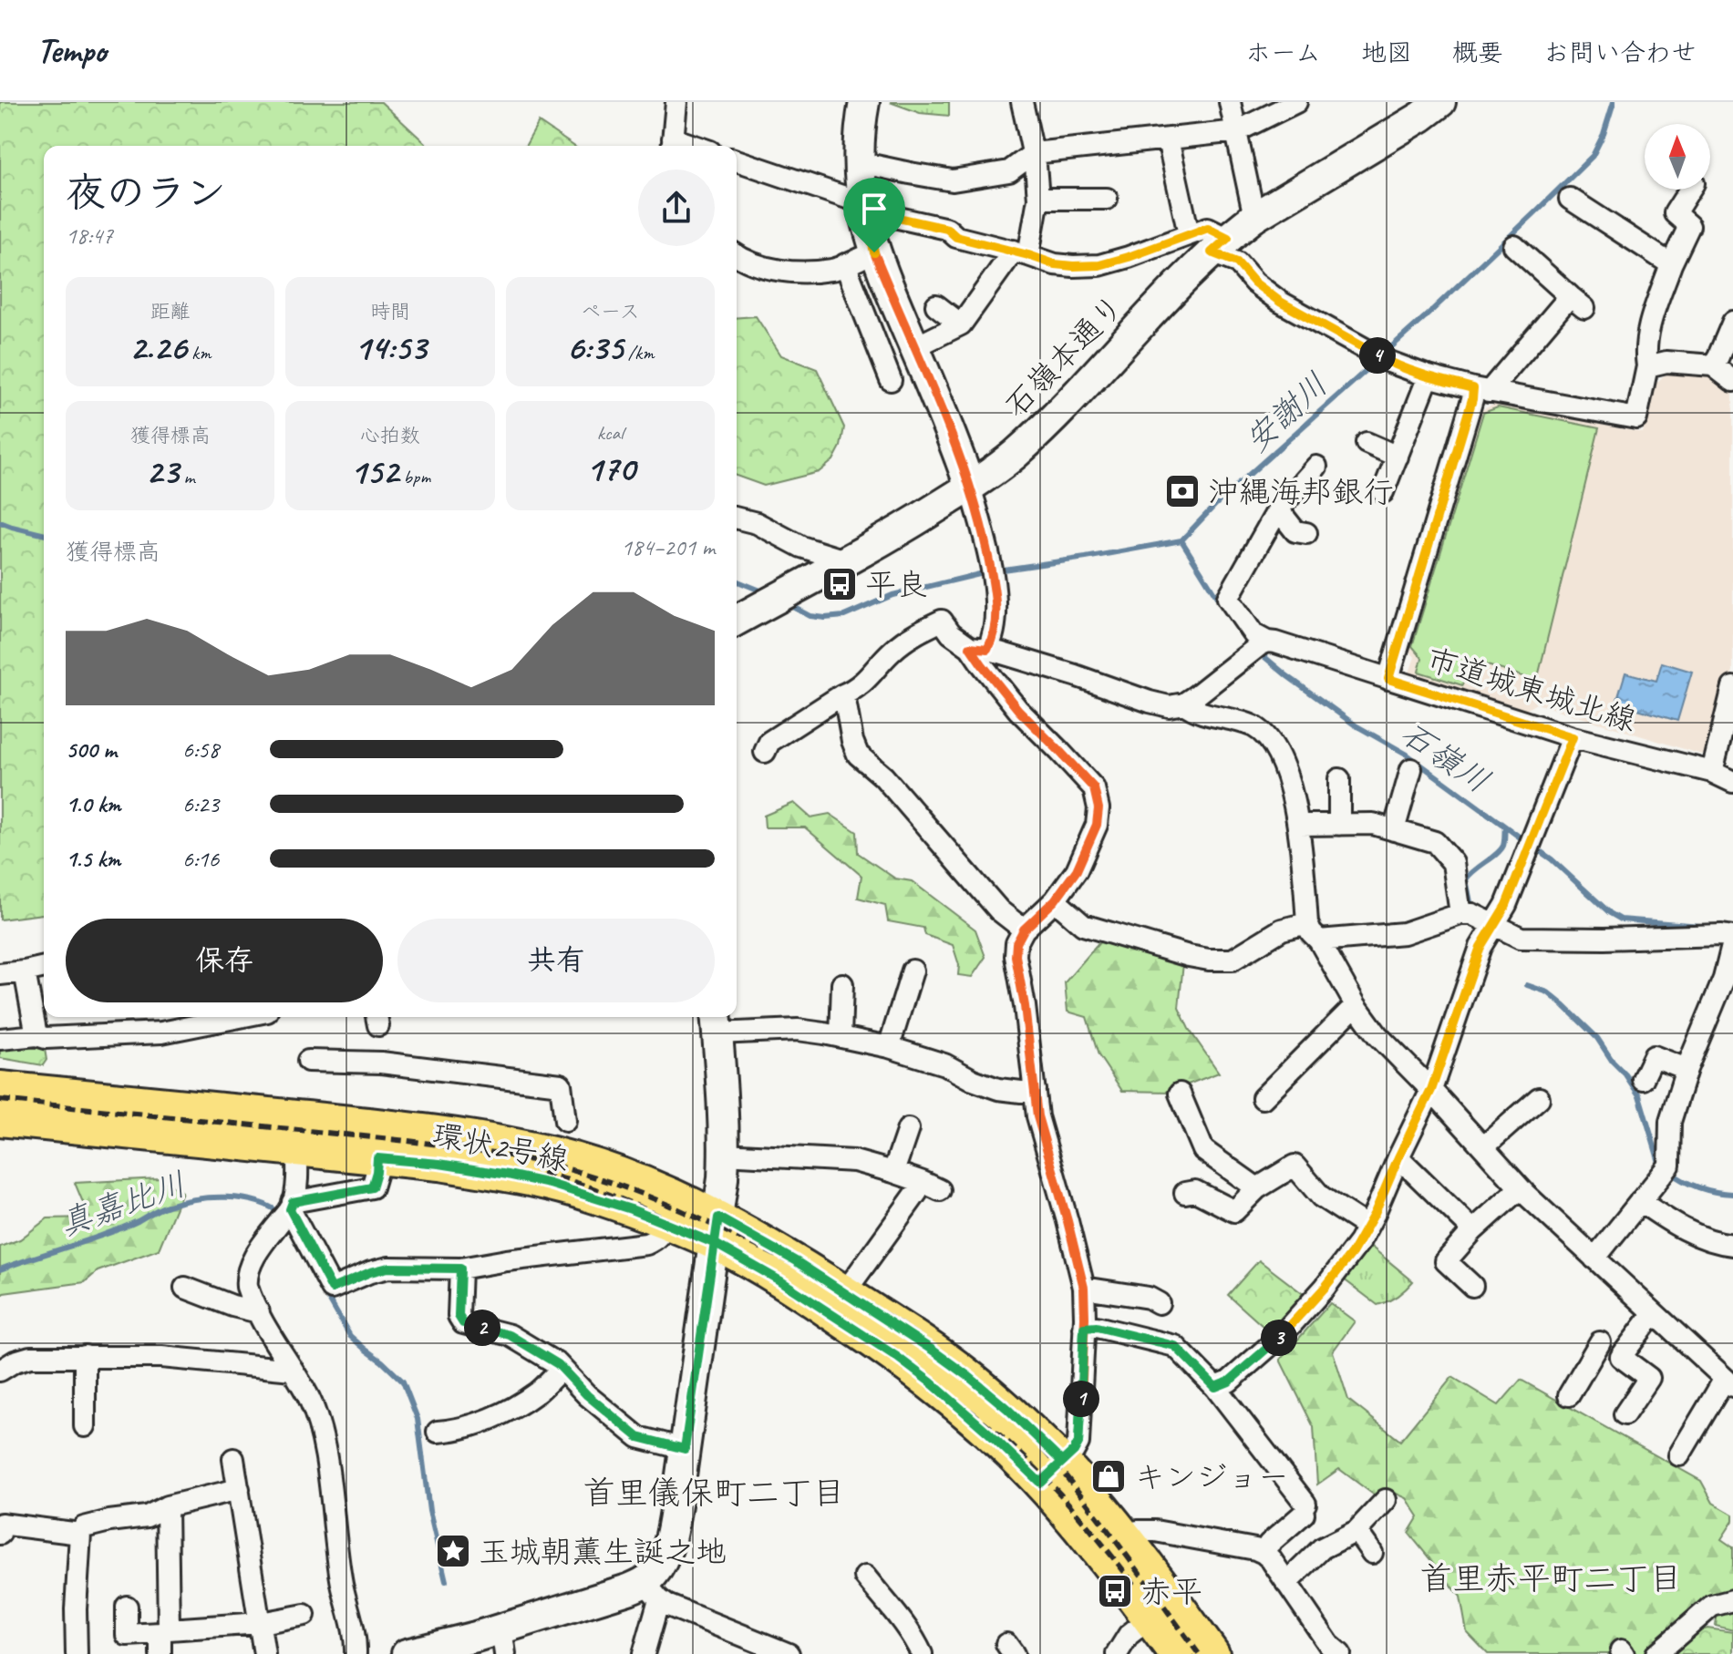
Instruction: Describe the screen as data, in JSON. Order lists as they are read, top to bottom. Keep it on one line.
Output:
{"streets":{"main road":["石嶺本通り","環状2号線"],"street":["市道城東城北線"]},"districts":["首里儀保町二丁目","首里赤平町二丁目"],"water":["安謝川","石嶺川","真嘉比川"],"places":{"bank":["沖縄海邦銀行"],"bus stop":["平良","赤平"],"shop":["キンジョー"],"place":["玉城朝薫生誕之地"]},"north":"top","page":{"header":"Tempo","nav":["ホーム","地図","概要","お問い合わせ"],"heading":["夜のラン","18:47"],"stats":[["距離","2.26 km"],["時間","14:53"],["ペース","6:35 /km"],["獲得標高","23 m"],["心拍数","152 bpm"],["kcal","170"]],"pins":["4","2","3","1"],"chart":["獲得標高","184–201 m"],"list":[{"name":"500 m","note":"6:58"},{"name":"1.0 km","note":"6:23"},{"name":"1.5 km","note":"6:16"}],"buttons":["保存","共有"]}}
